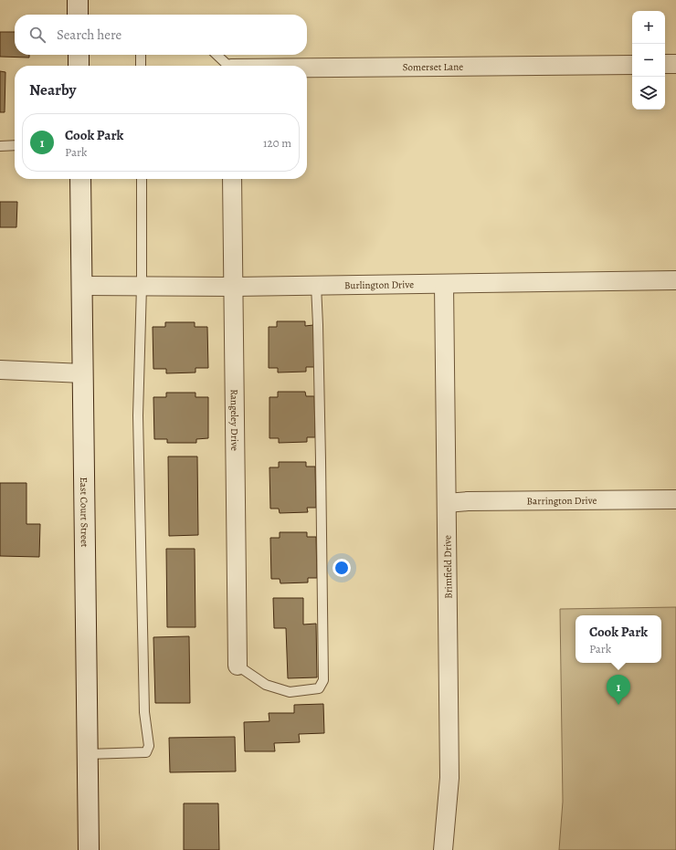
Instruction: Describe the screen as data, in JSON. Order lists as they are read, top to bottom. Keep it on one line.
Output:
{"streets":{"street":["Somerset Lane","Burlington Drive","Rangeley Drive","Barrington Drive","East Court Street","Brimfield Drive"]},"crossings":[["Burlington Drive","Rangeley Drive"],["Burlington Drive","East Court Street"],["Burlington Drive","Brimfield Drive"],["Barrington Drive","Brimfield Drive"]],"page":{"map_buttons":["+","−"],"search":"Search here","heading":"Nearby","list":[{"mark":"1","name":"Cook Park","note":"Park","value":"120 m"}],"popup":["Cook Park","Park"],"pins":"1"}}
